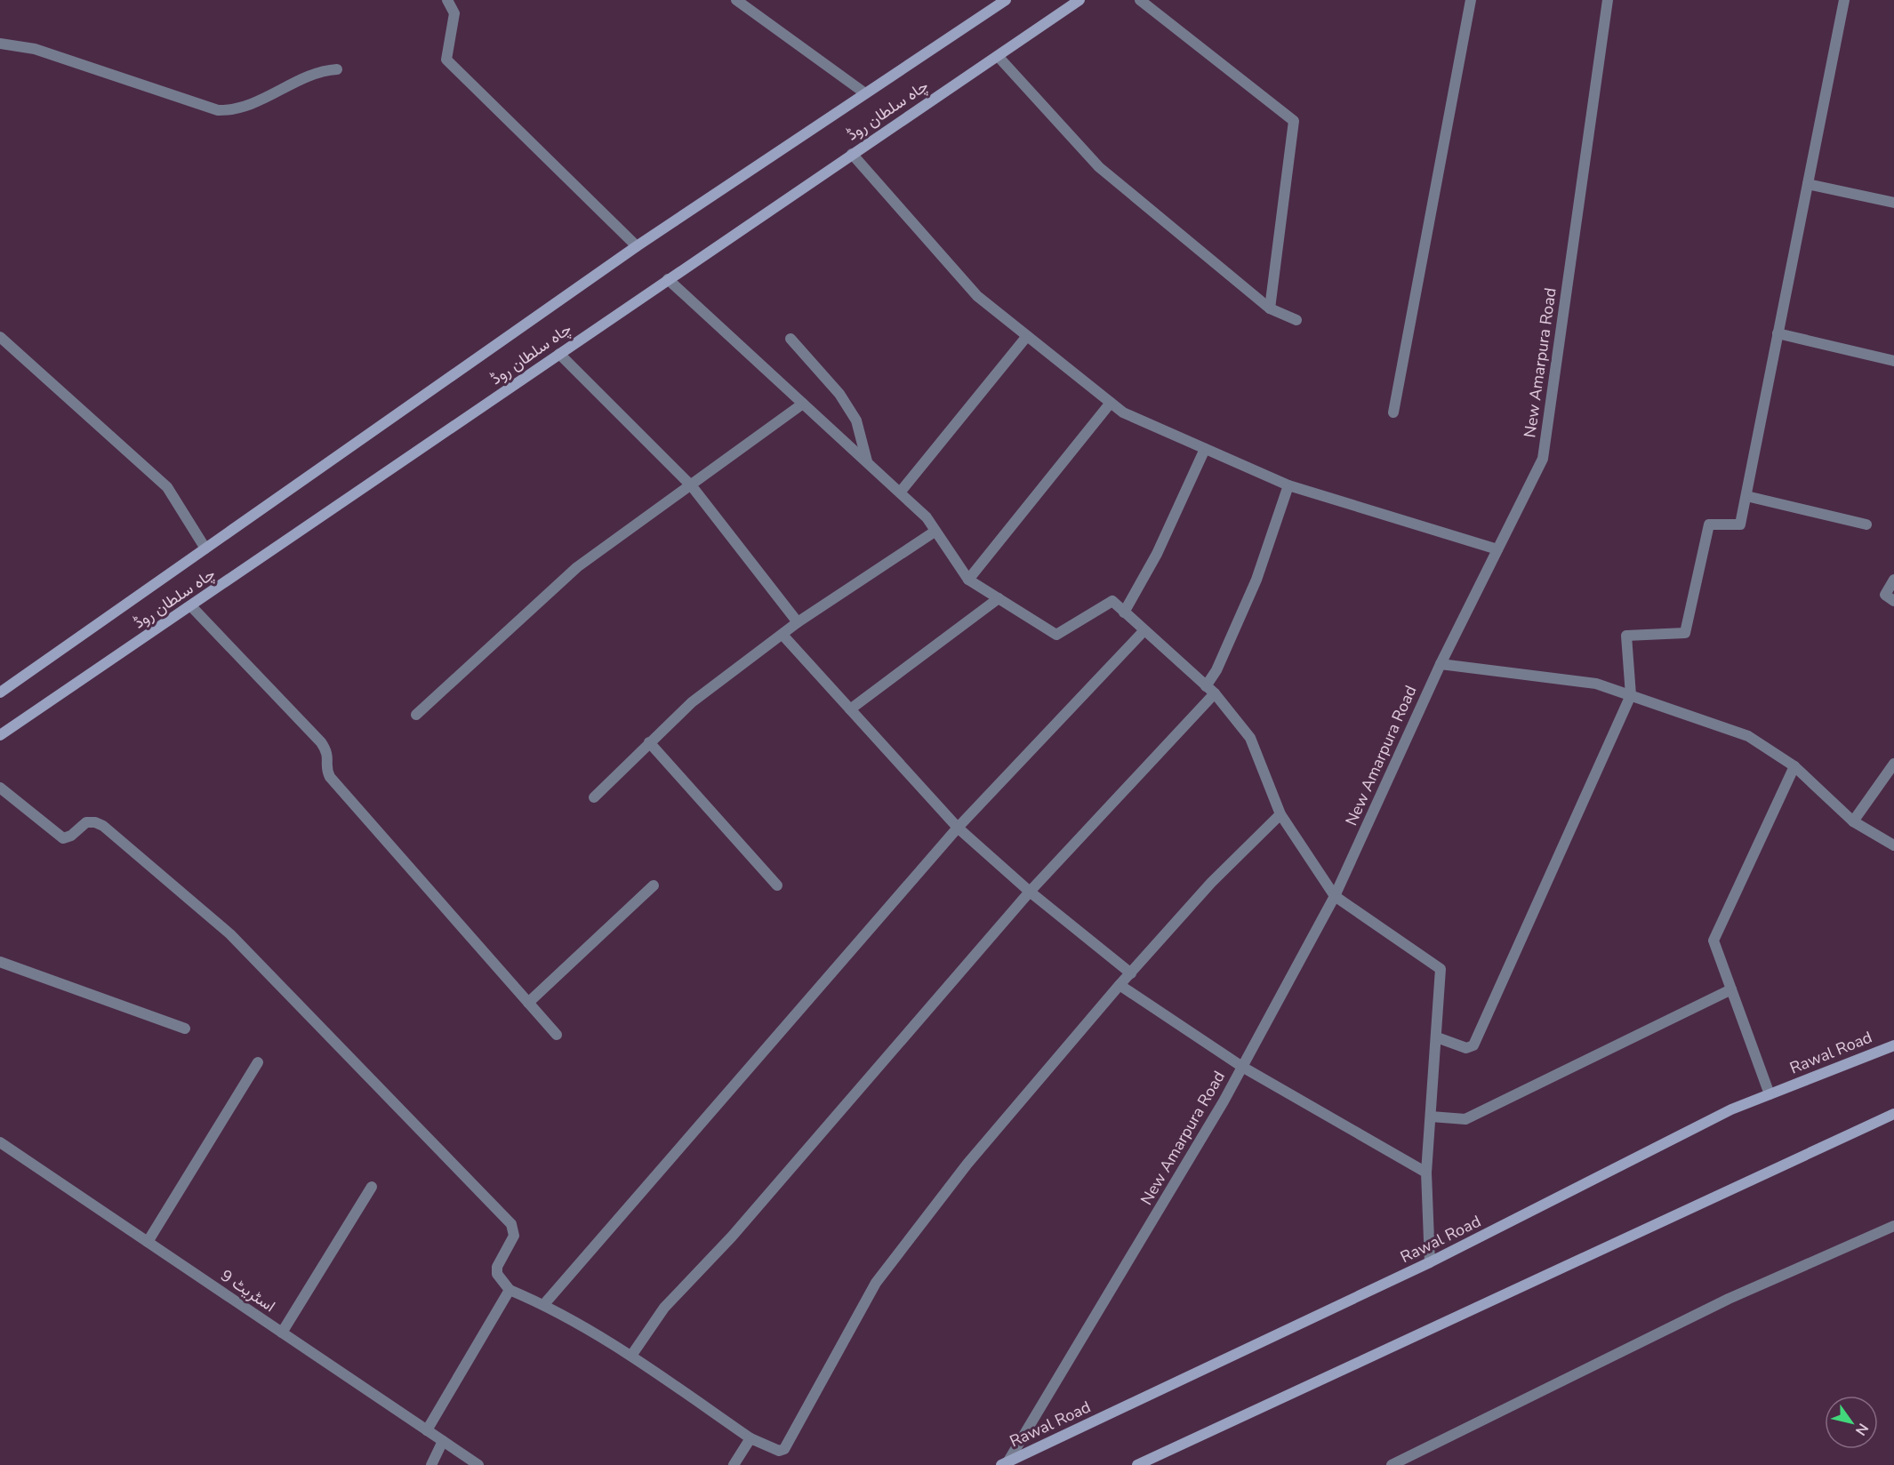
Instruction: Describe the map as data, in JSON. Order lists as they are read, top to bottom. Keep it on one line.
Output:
{"streets":{"main road":["چاہ سلطان روڈ","Rawal Road"],"street":["New Amarpura Road","اسٹریٹ 9"]},"crossings":[["New Amarpura Road","Rawal Road"]],"north":"bottom right"}
